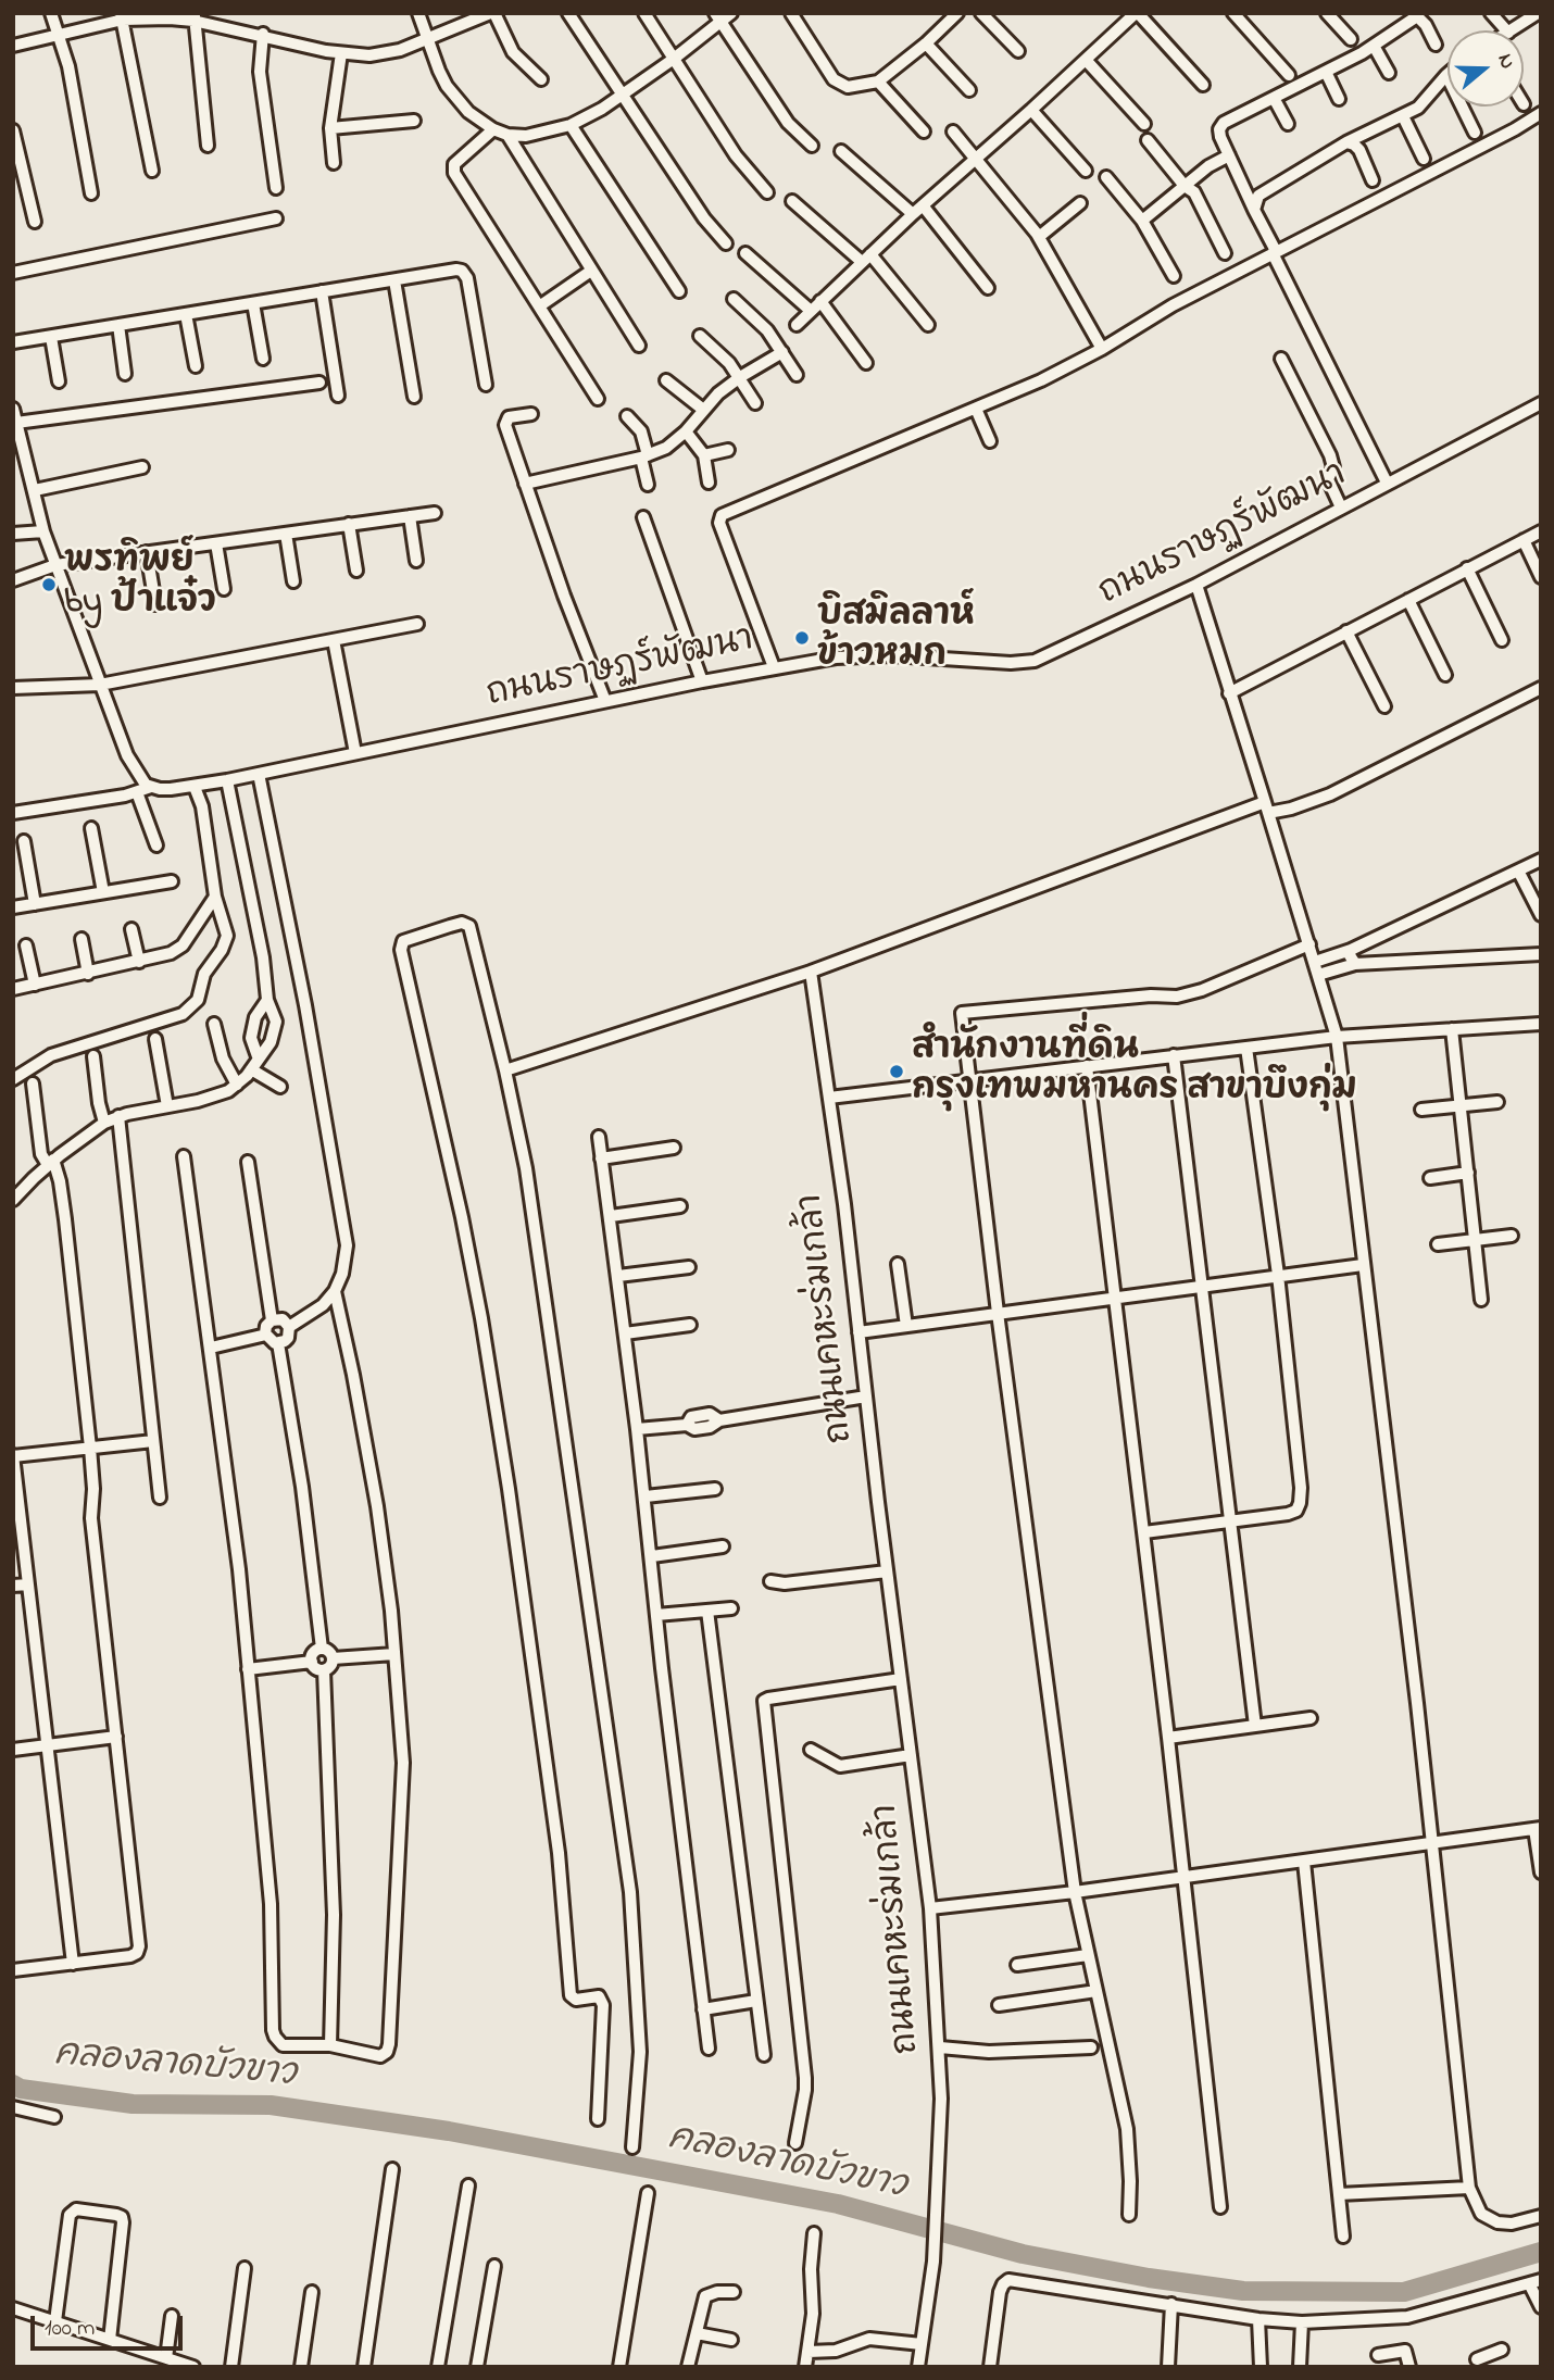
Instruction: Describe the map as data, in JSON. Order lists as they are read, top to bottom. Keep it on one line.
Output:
{"streets":{"street":["ถนนราษฏร์พัฒนา","ถนนเคหะร่มเกล้า"]},"water":["คลองลาดบัวขาว"],"places":["พรทิพย์ by ป้าแจ๋ว","บิสมิลลาห์ ข้าวหมก","สำนักงานที่ดิน กรุงเทพมหานคร สาขาบึงกุ่ม"],"scale_bar":"100 m","north":"right"}
